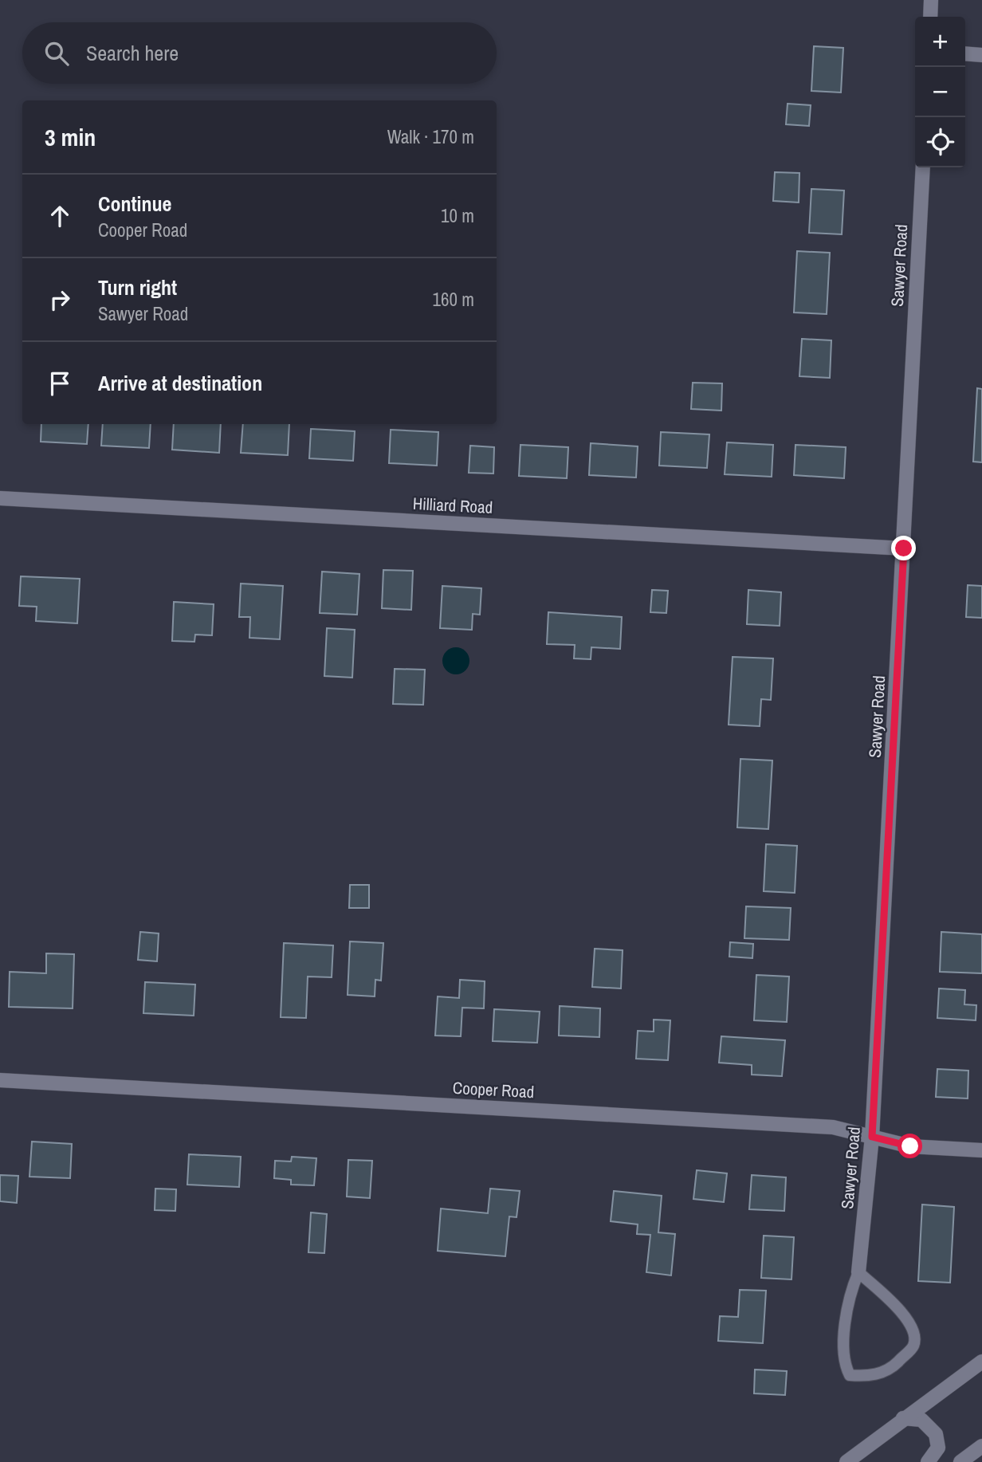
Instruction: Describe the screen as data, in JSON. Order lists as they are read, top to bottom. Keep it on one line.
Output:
{"streets":{"street":["Sawyer Road","Hilliard Road","Cooper Road"]},"crossings":[["Sawyer Road","Hilliard Road"],["Sawyer Road","Cooper Road"]],"page":{"map_buttons":["+","−"],"search":"Search here","heading":["3 min","Walk · 170 m"],"list":[["Continue","Cooper Road","10 m"],["Turn right","Sawyer Road","160 m"],"Arrive at destination"]}}
